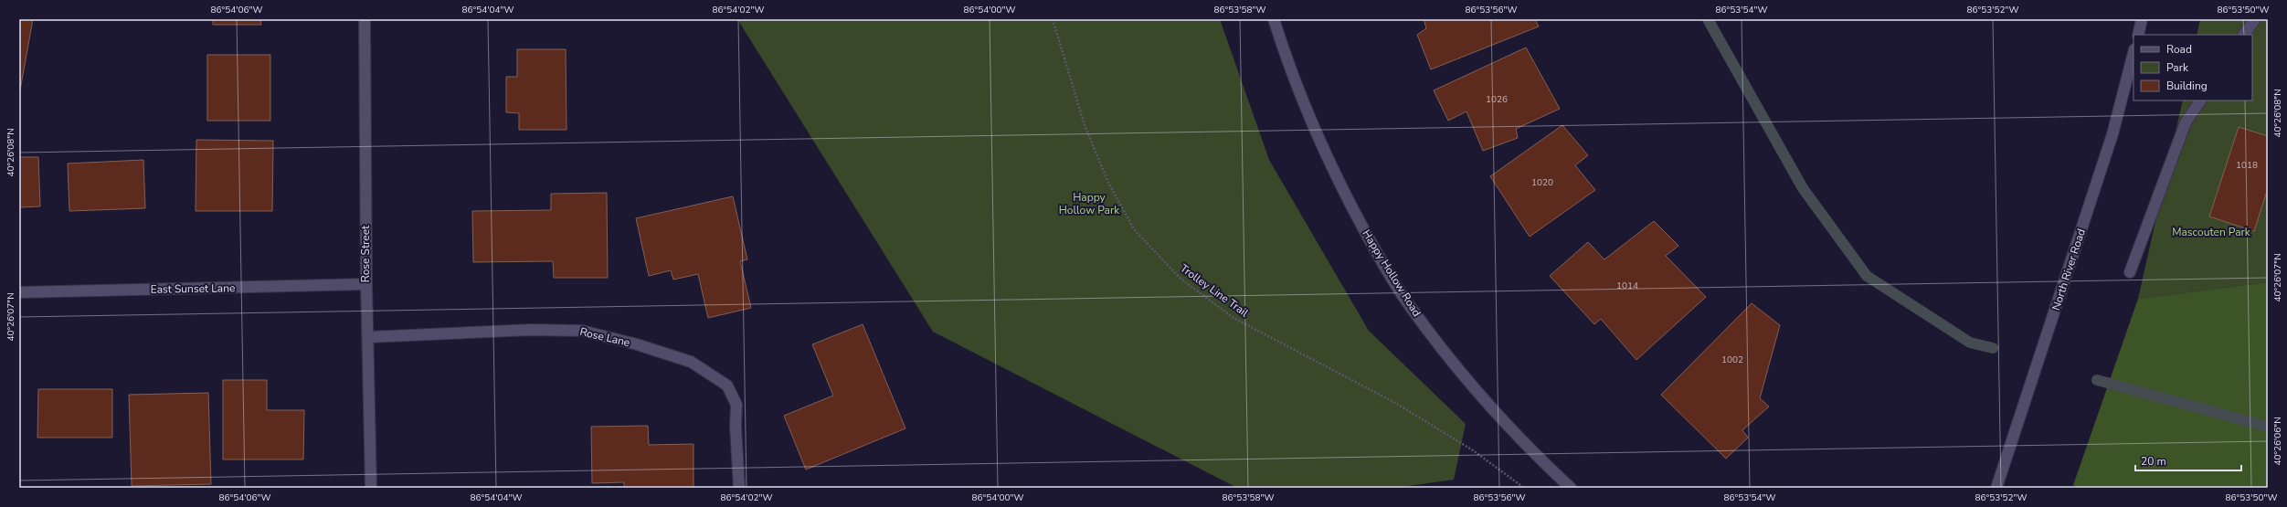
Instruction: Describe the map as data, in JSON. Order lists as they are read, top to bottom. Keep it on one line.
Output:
{"streets":{"main road":["Rose Street","North River Road","Happy Hollow Road","East Sunset Lane","Rose Lane"],"path":["Trolley Line Trail"]},"crossings":[["Rose Street","East Sunset Lane"],["Rose Street","Rose Lane"]],"parks":["Happy Hollow Park","Mascouten Park"],"house_numbers":["1026","1018","1020","1014","1002"],"legend":["Road","Park","Building"],"scale_bar":"20 m","coordinates":["86°54'06\"W","86°54'04\"W","86°54'02\"W","86°54'00\"W","86°53'58\"W","86°53'56\"W","86°53'54\"W","86°53'52\"W","86°53'50\"W","40°26'08\"N","40°26'07\"N","40°26'06\"N"]}
